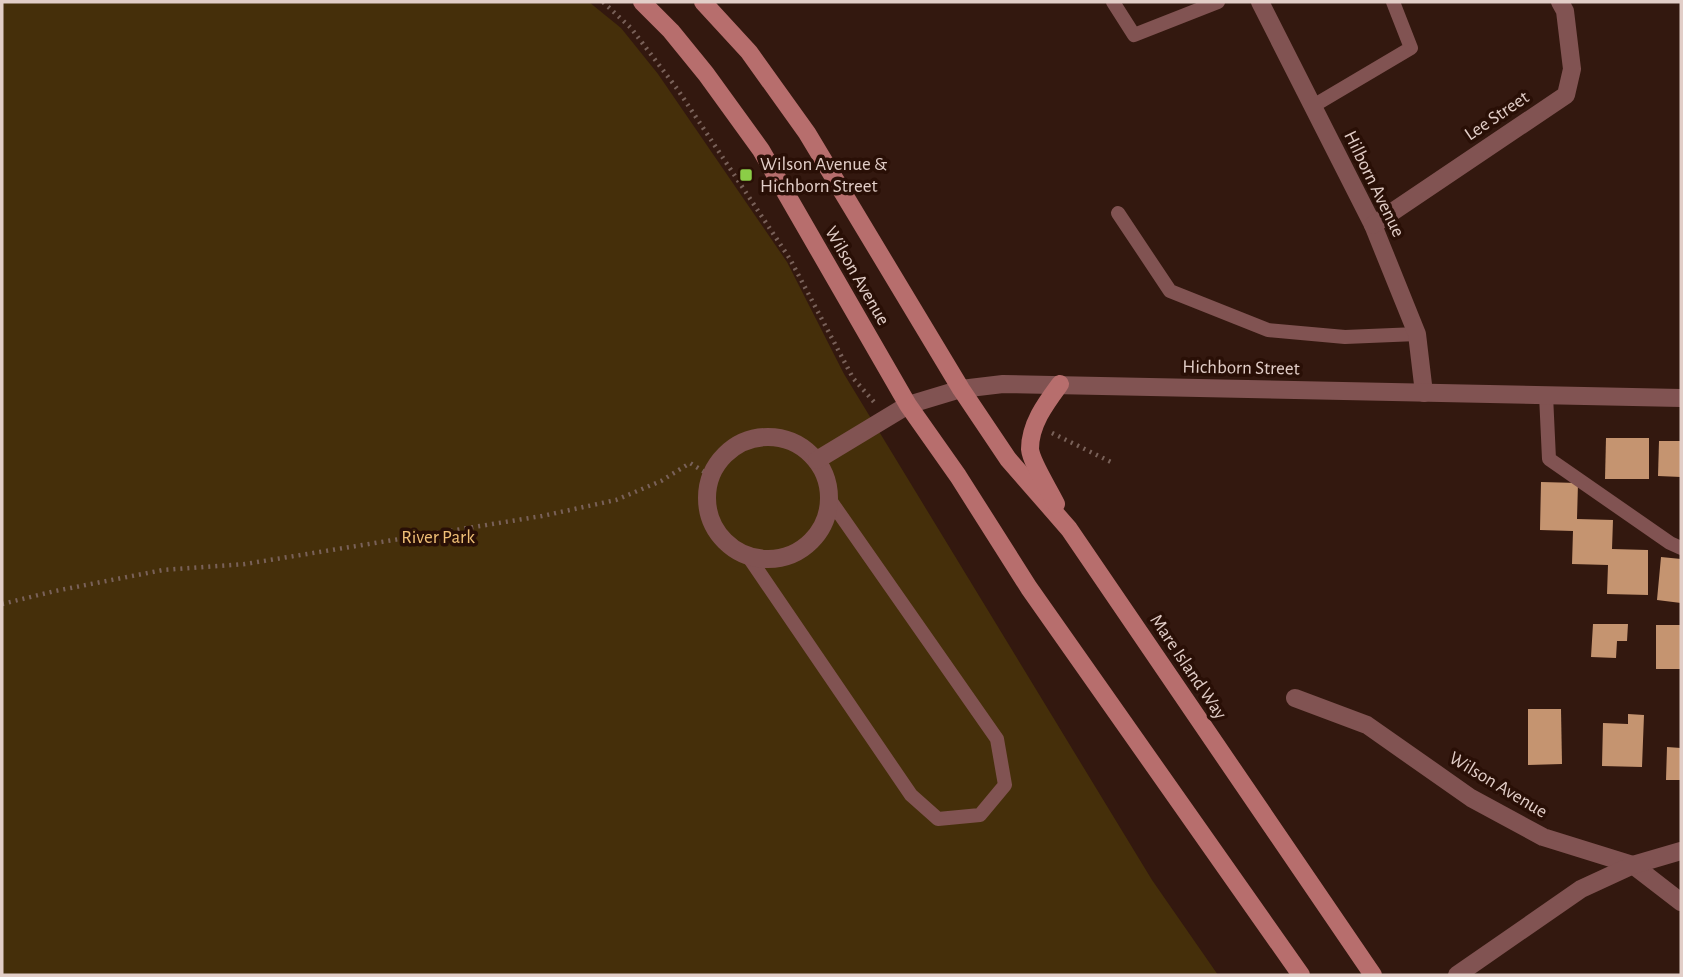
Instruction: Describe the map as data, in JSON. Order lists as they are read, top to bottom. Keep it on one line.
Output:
{"streets":{"main road":["Wilson Avenue","Mare Island Way"],"street":["Lee Street","Hilborn Avenue","Hichborn Street"]},"crossings":[["Lee Street","Hilborn Avenue"],["Hilborn Avenue","Hichborn Street"],["Wilson Avenue","Hichborn Street"],["Wilson Avenue","Mare Island Way"],["Hichborn Street","Mare Island Way"]],"parks":["River Park"],"places":{"transit":["Wilson Avenue & Hichborn Street"]}}
